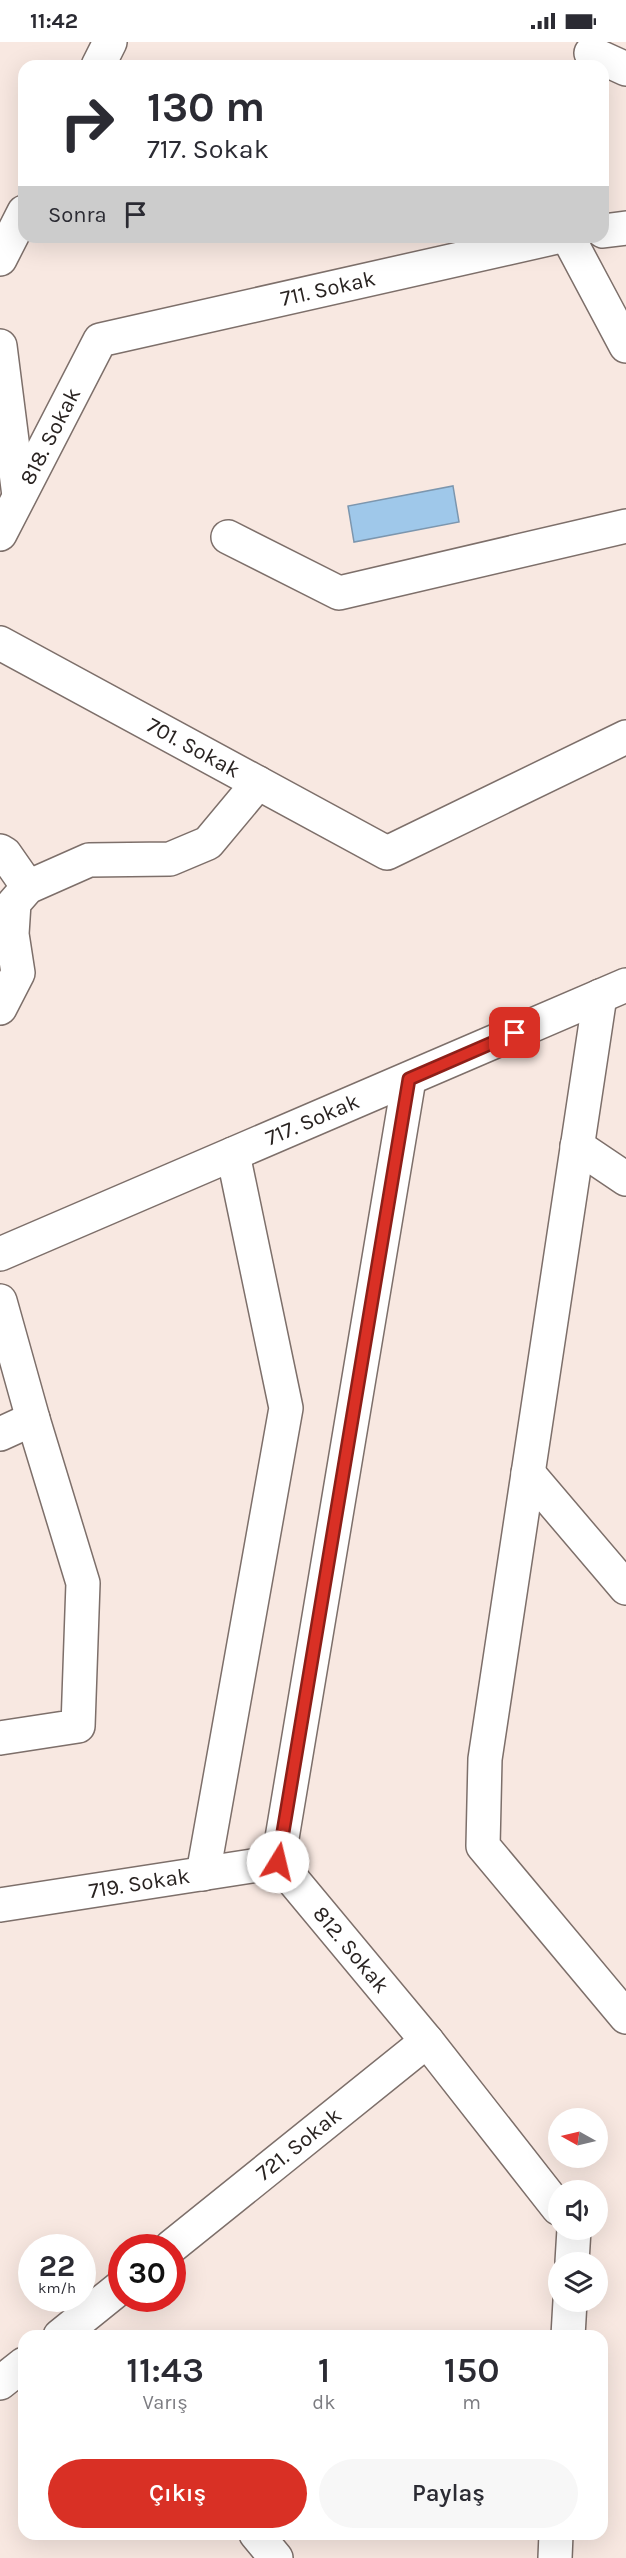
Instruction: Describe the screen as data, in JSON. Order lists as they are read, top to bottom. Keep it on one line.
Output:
{"streets":{"street":["711. Sokak","818. Sokak","701. Sokak","717. Sokak","719. Sokak","812. Sokak","721. Sokak"]},"crossings":[["711. Sokak","818. Sokak"],["719. Sokak","812. Sokak"],["812. Sokak","721. Sokak"]],"north":"left","page":{"status":"11:42","turn":["130 m","717. Sokak"],"then":"Sonra","speed":"22 km/h","limit":"30","eta":["11:43","Varış","1","dk","150","m"],"buttons":["Çıkış","Paylaş"]}}
